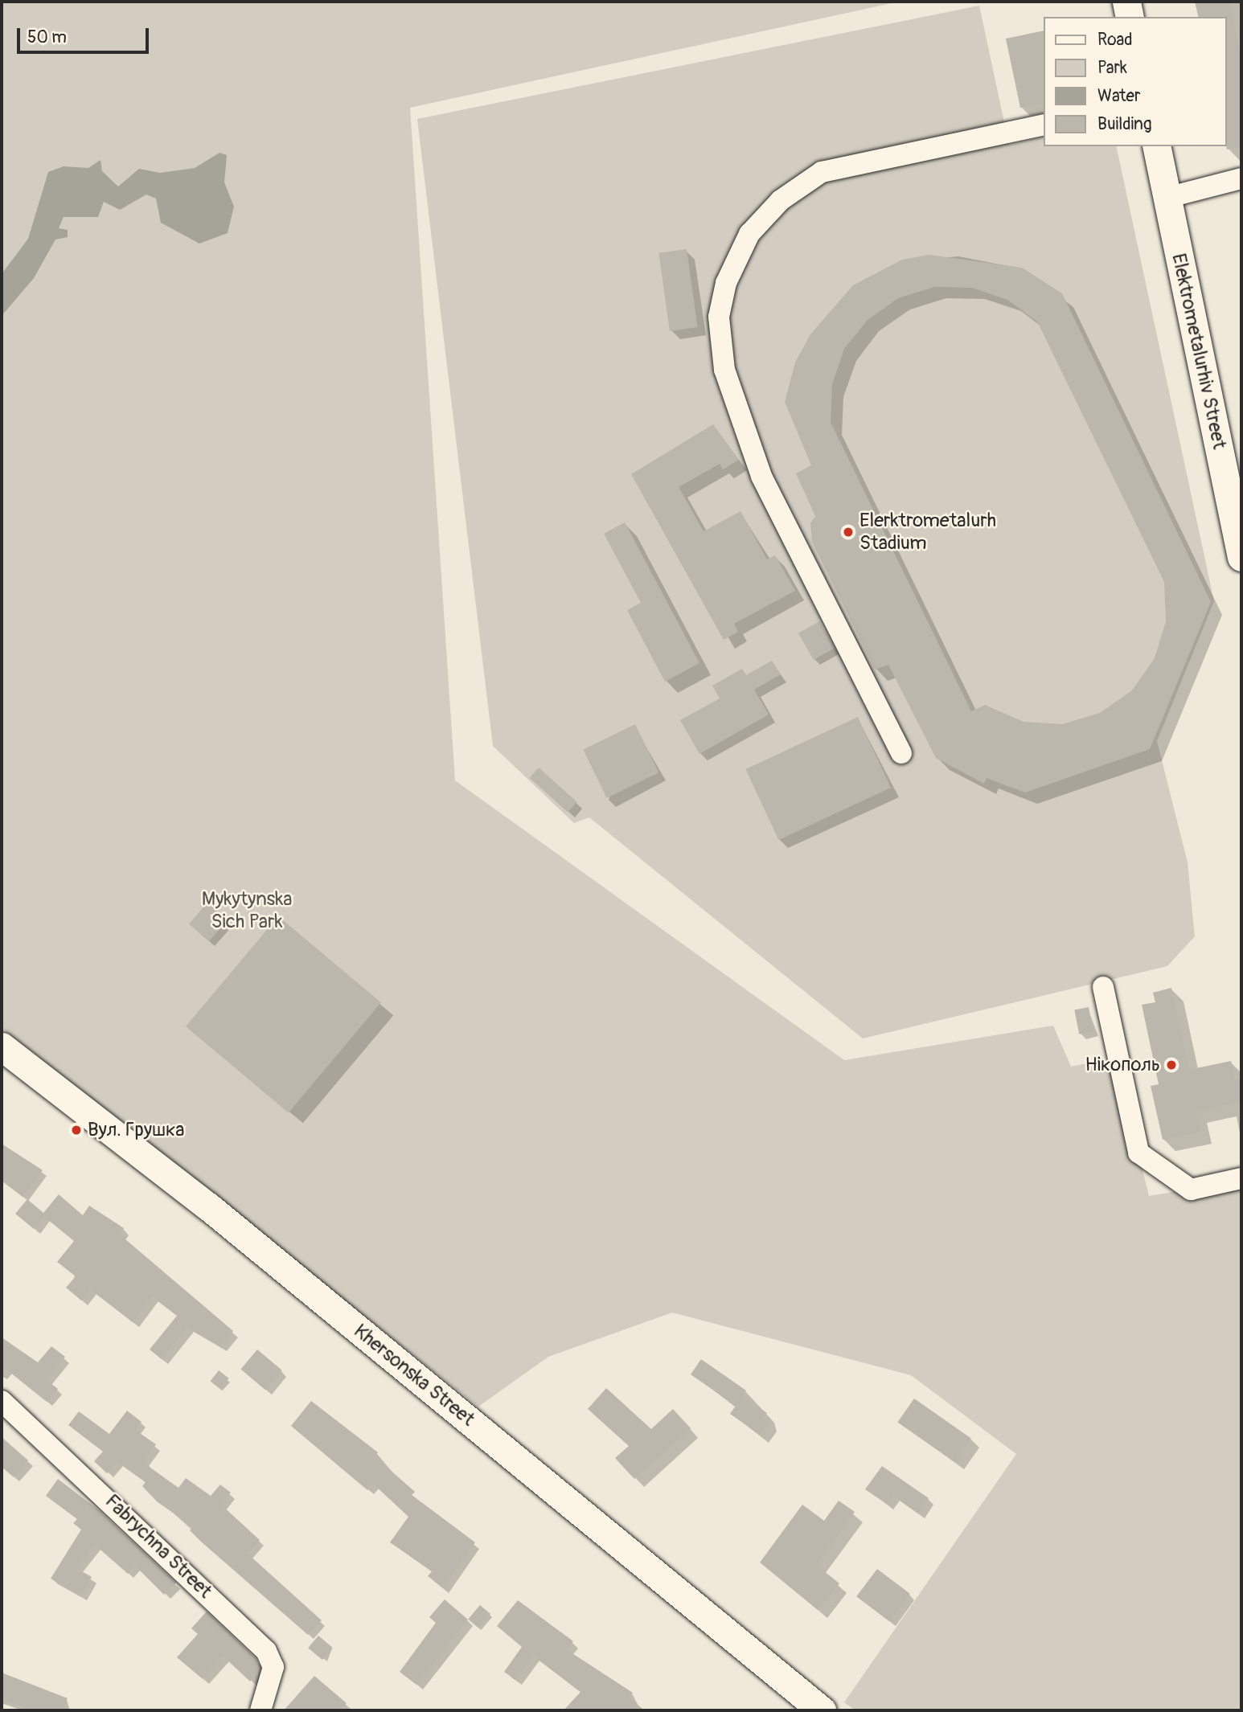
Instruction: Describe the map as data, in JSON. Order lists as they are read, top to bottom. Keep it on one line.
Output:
{"streets":{"main road":["Elektrometalurhiv Street","Khersonska Street"],"street":["Fabrychna Street"]},"parks":["Mykytynska Sich Park"],"places":["Elerktrometalurh Stadium","Нікополь","Вул. Грушка"],"legend":["Road","Park","Water","Building"],"scale_bar":"50 m"}
